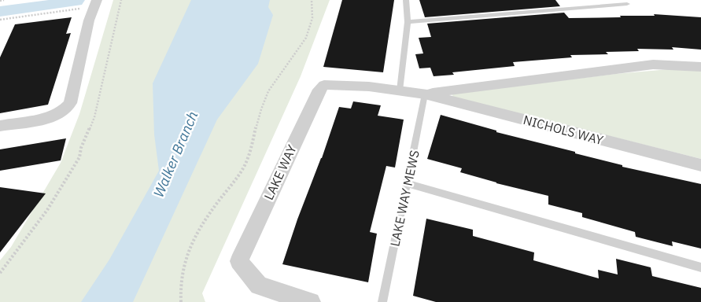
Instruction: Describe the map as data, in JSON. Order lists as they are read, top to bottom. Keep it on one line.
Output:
{"streets":{"street":["NICHOLS WAY","LAKE WAY"],"lane":["LAKE WAY MEWS"]},"crossings":[["NICHOLS WAY","LAKE WAY"],["NICHOLS WAY","LAKE WAY MEWS"]],"water":["Walker Branch"]}
